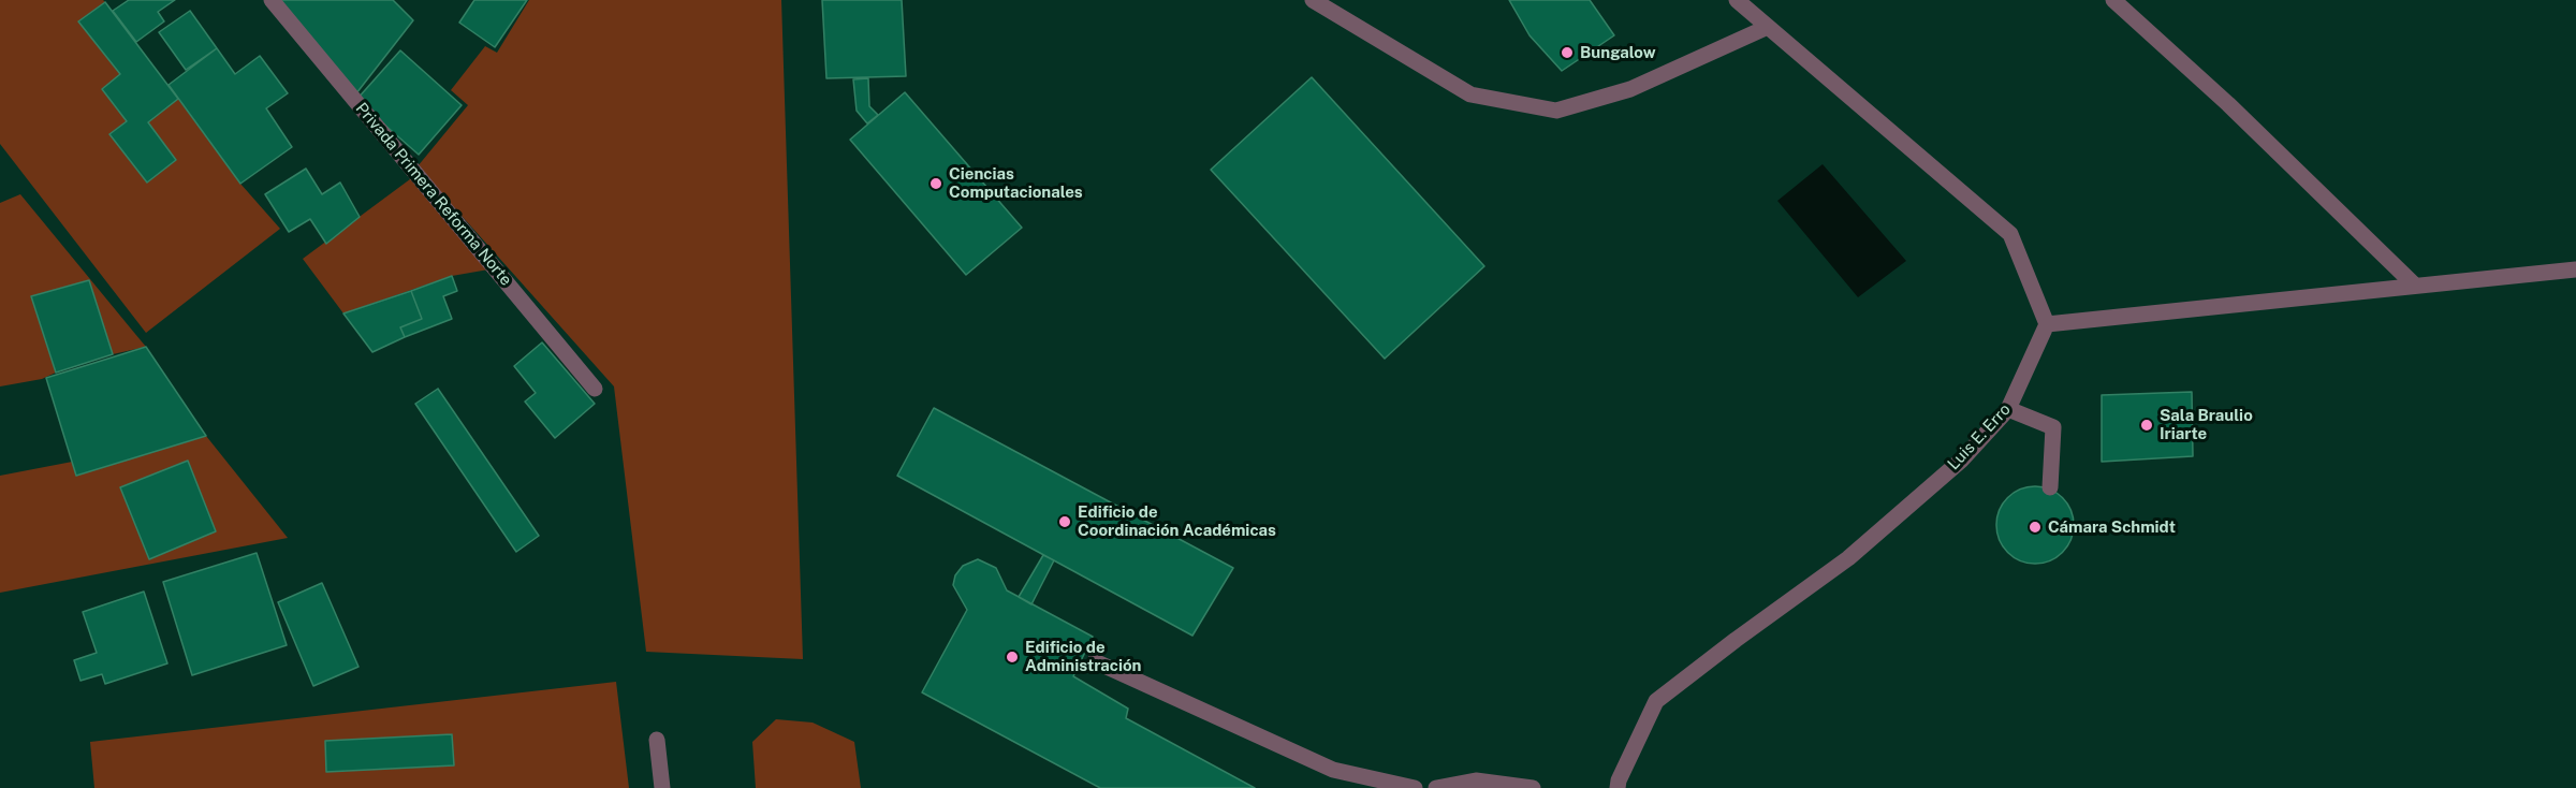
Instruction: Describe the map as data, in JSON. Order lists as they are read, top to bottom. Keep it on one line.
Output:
{"streets":{"street":["Privada Primera Reforma Norte","Luis E. Erro"]},"places":["Bungalow","Ciencias Computacionales","Sala Braulio Iriarte","Edificio de Coordinación Académicas","Cámara Schmidt","Edificio de Administración"]}
